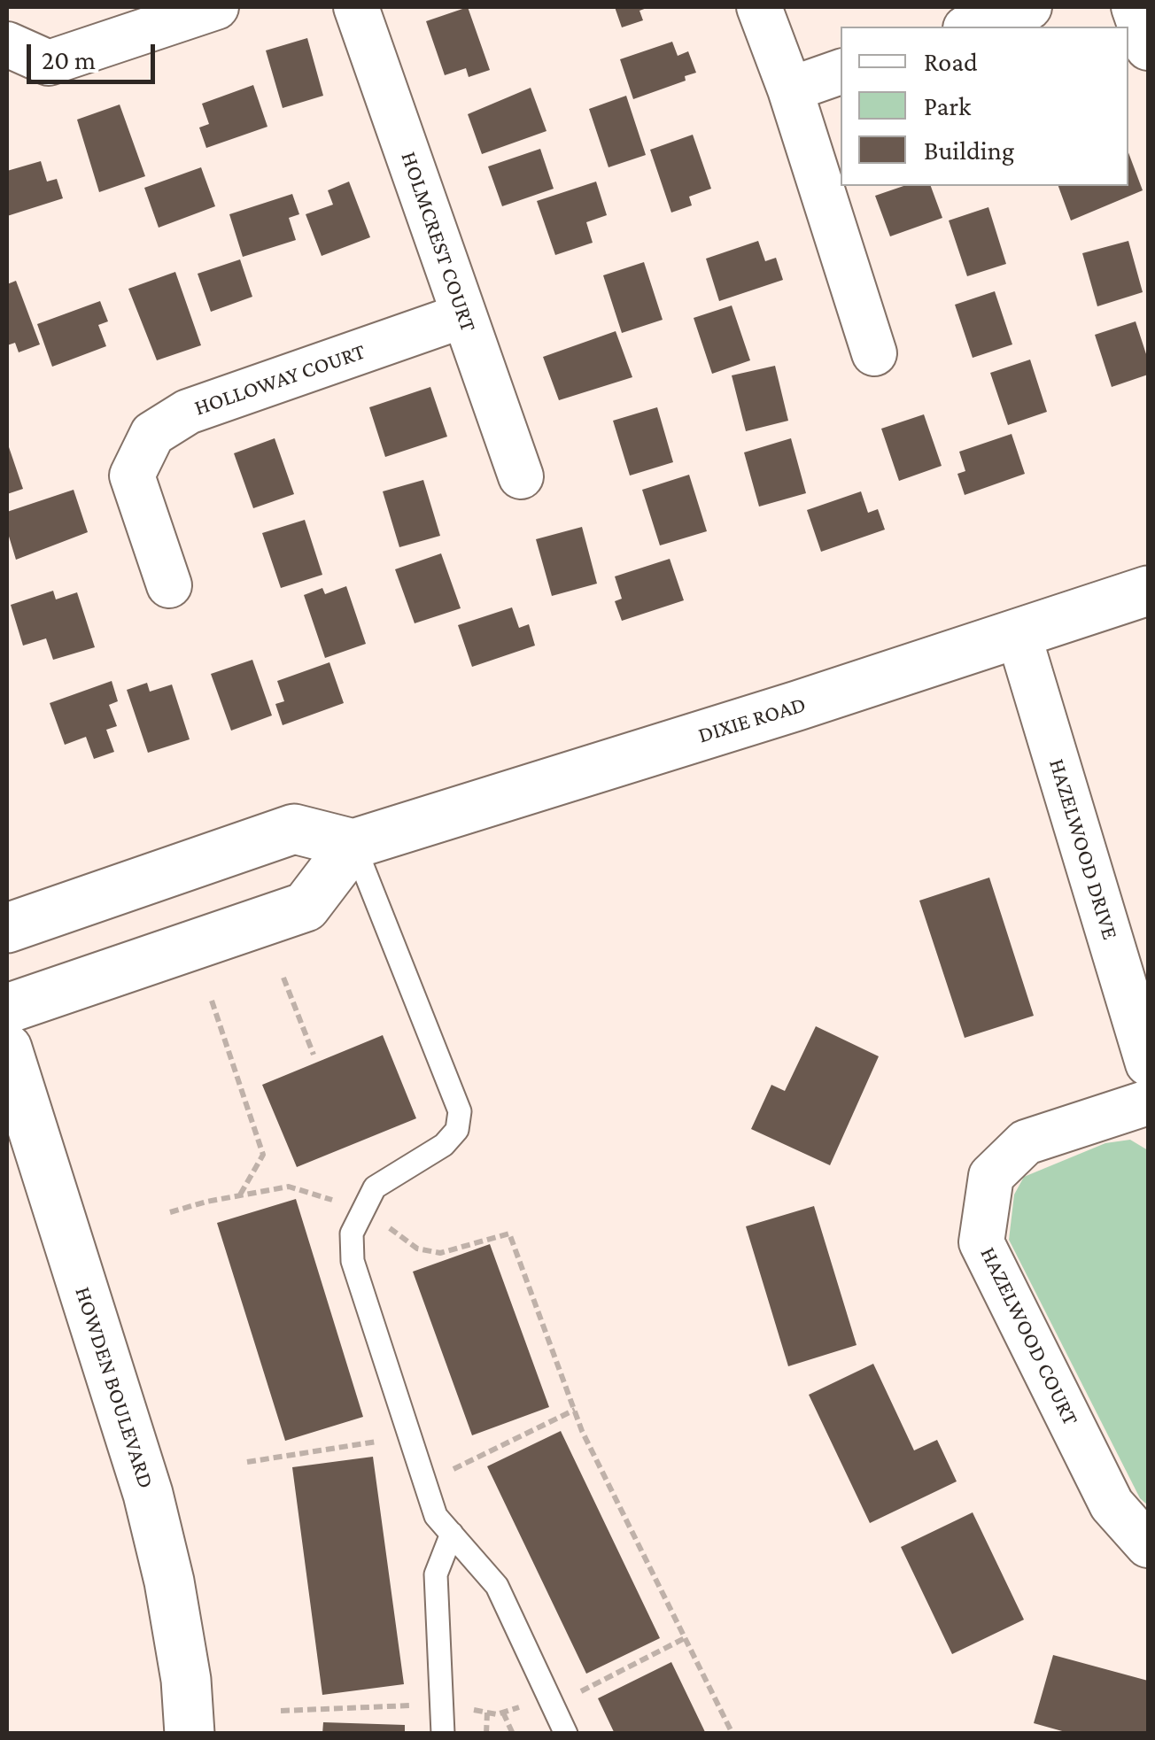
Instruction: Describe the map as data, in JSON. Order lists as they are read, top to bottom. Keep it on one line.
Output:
{"streets":{"main road":["DIXIE ROAD","HOWDEN BOULEVARD"],"street":["HOLMCREST COURT","HOLLOWAY COURT","HAZELWOOD DRIVE","HAZELWOOD COURT"]},"crossings":[["HOLMCREST COURT","HOLLOWAY COURT"],["DIXIE ROAD","HAZELWOOD DRIVE"]],"legend":["Road","Park","Building"],"scale_bar":"20 m"}
